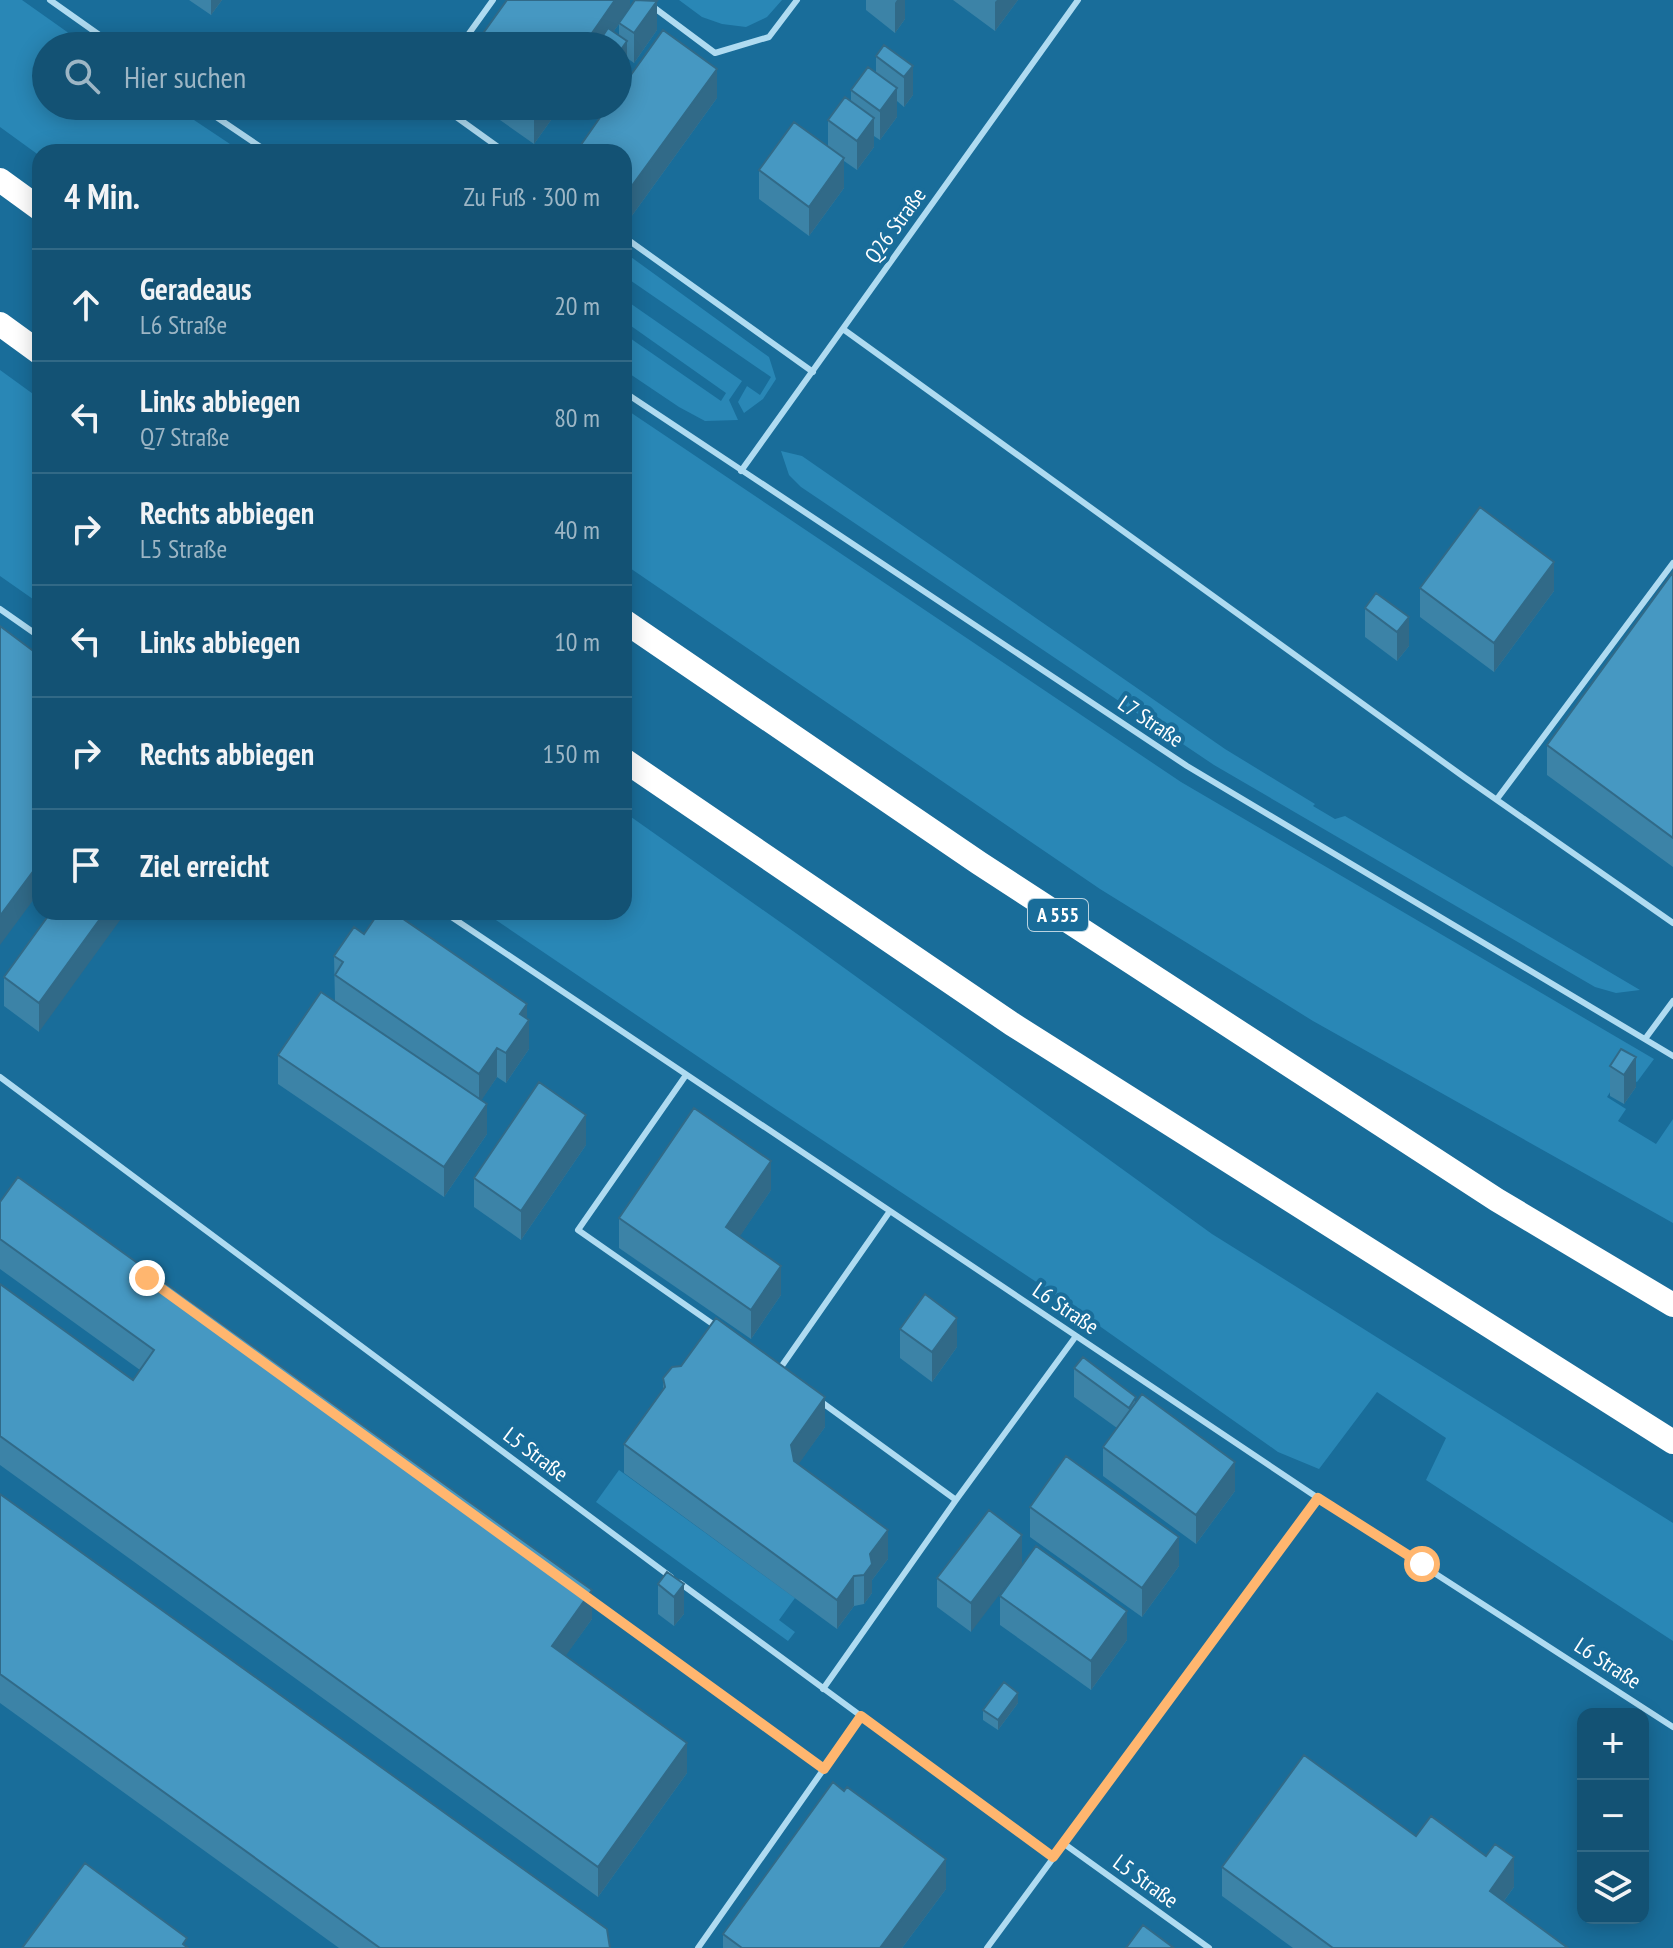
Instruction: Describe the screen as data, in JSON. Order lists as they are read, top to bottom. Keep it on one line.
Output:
{"streets":{"highway":["A 555"],"lane":["Q26 Straße","L7 Straße","L6 Straße","L5 Straße"]},"crossings":[["Q26 Straße","L7 Straße"]],"page":{"search":"Hier suchen","heading":["4 Min.","Zu Fuß · 300 m"],"list":[["Geradeaus","L6 Straße","20 m"],["Links abbiegen","Q7 Straße","80 m"],["Rechts abbiegen","L5 Straße","40 m"],["Links abbiegen","10 m"],["Rechts abbiegen","150 m"],"Ziel erreicht"],"map_buttons":["+","−"]}}
